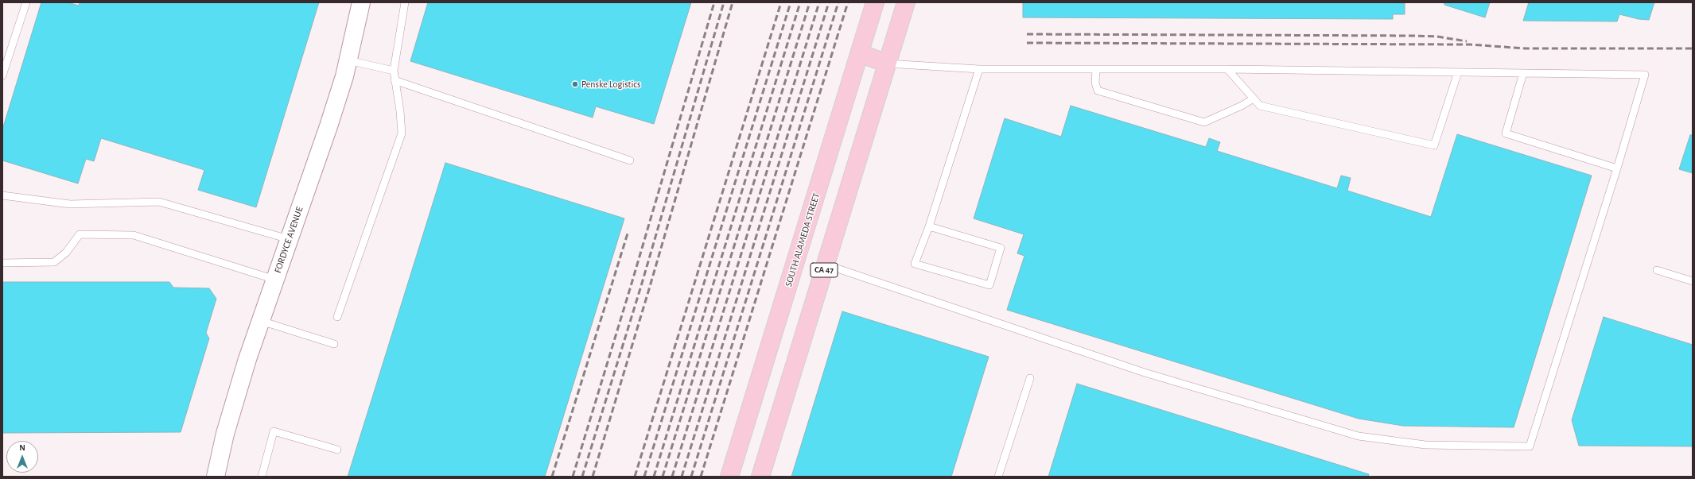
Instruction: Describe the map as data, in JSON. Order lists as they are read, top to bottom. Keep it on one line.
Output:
{"streets":{"main road":["SOUTH ALAMEDA STREET","CA 47"],"street":["FORDYCE AVENUE"]},"places":["Penske Logistics"],"north":"top"}
